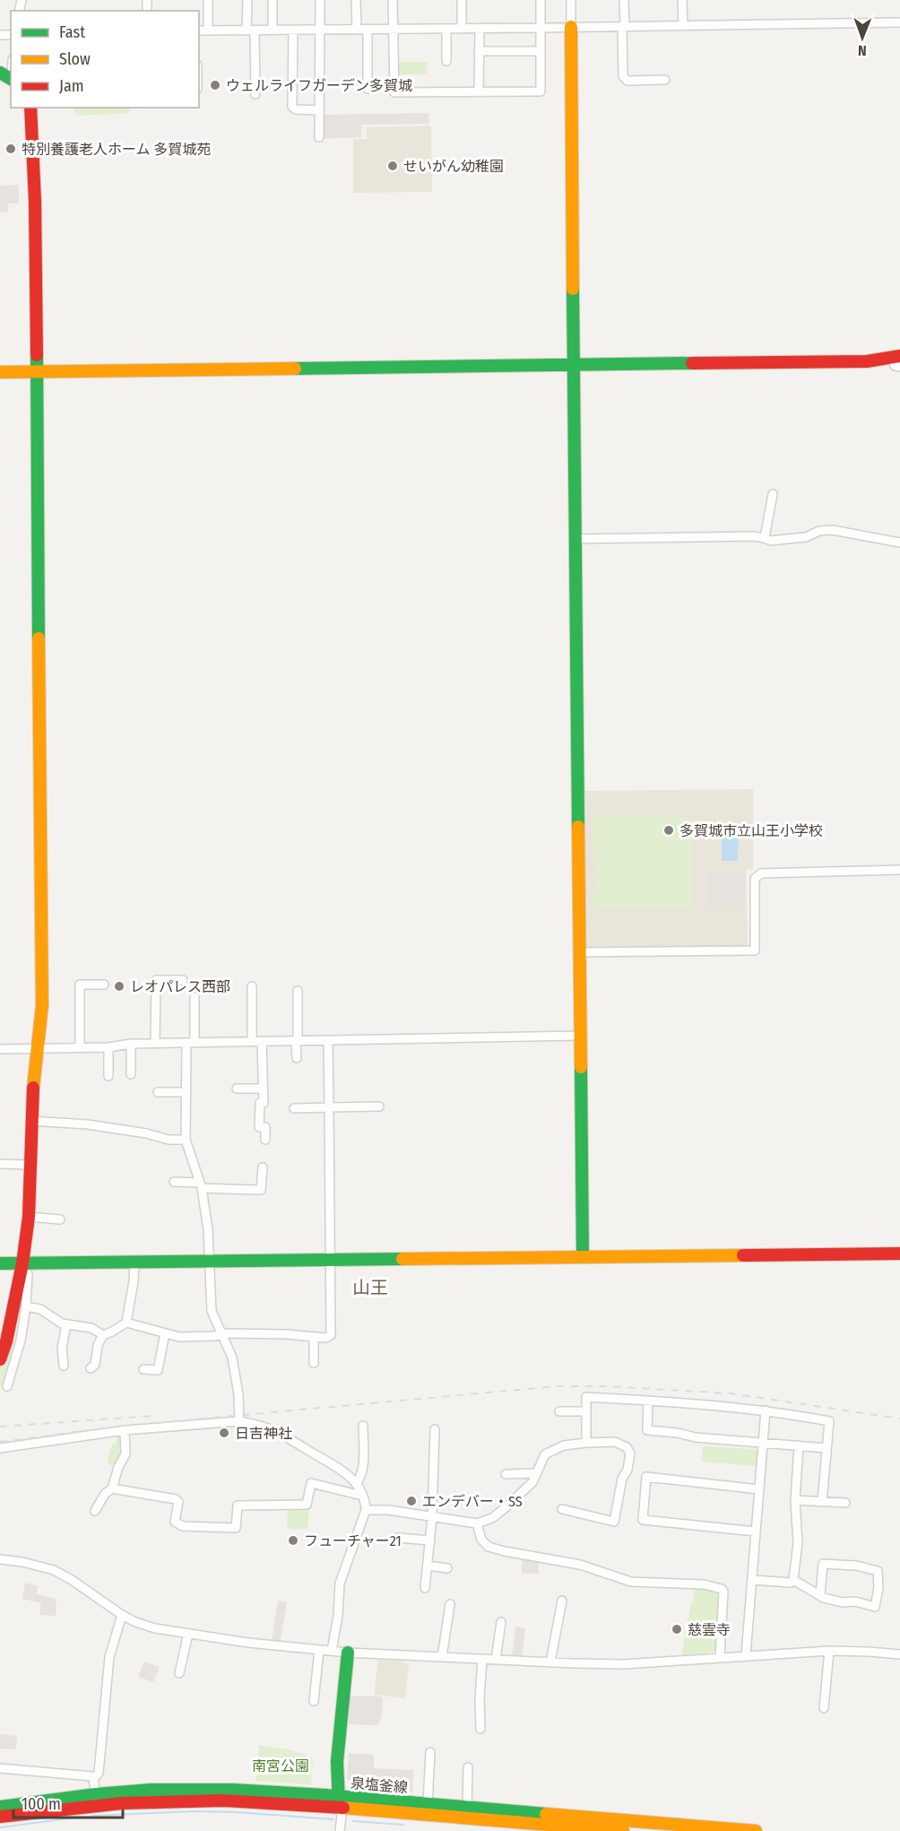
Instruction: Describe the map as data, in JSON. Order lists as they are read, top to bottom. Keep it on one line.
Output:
{"streets":{"street":["泉塩釜線"]},"districts":["山王"],"parks":["南宮公園"],"places":["ウェルライフガーデン多賀城","特別養護老人ホーム 多賀城苑","せいがん幼稚園","多賀城市立山王小学校","レオパレス西部","日吉神社","エンデバー・SS","フューチャー21","慈雲寺"],"legend":["Fast","Slow","Jam"],"scale_bar":"100 m","north":"bottom"}
